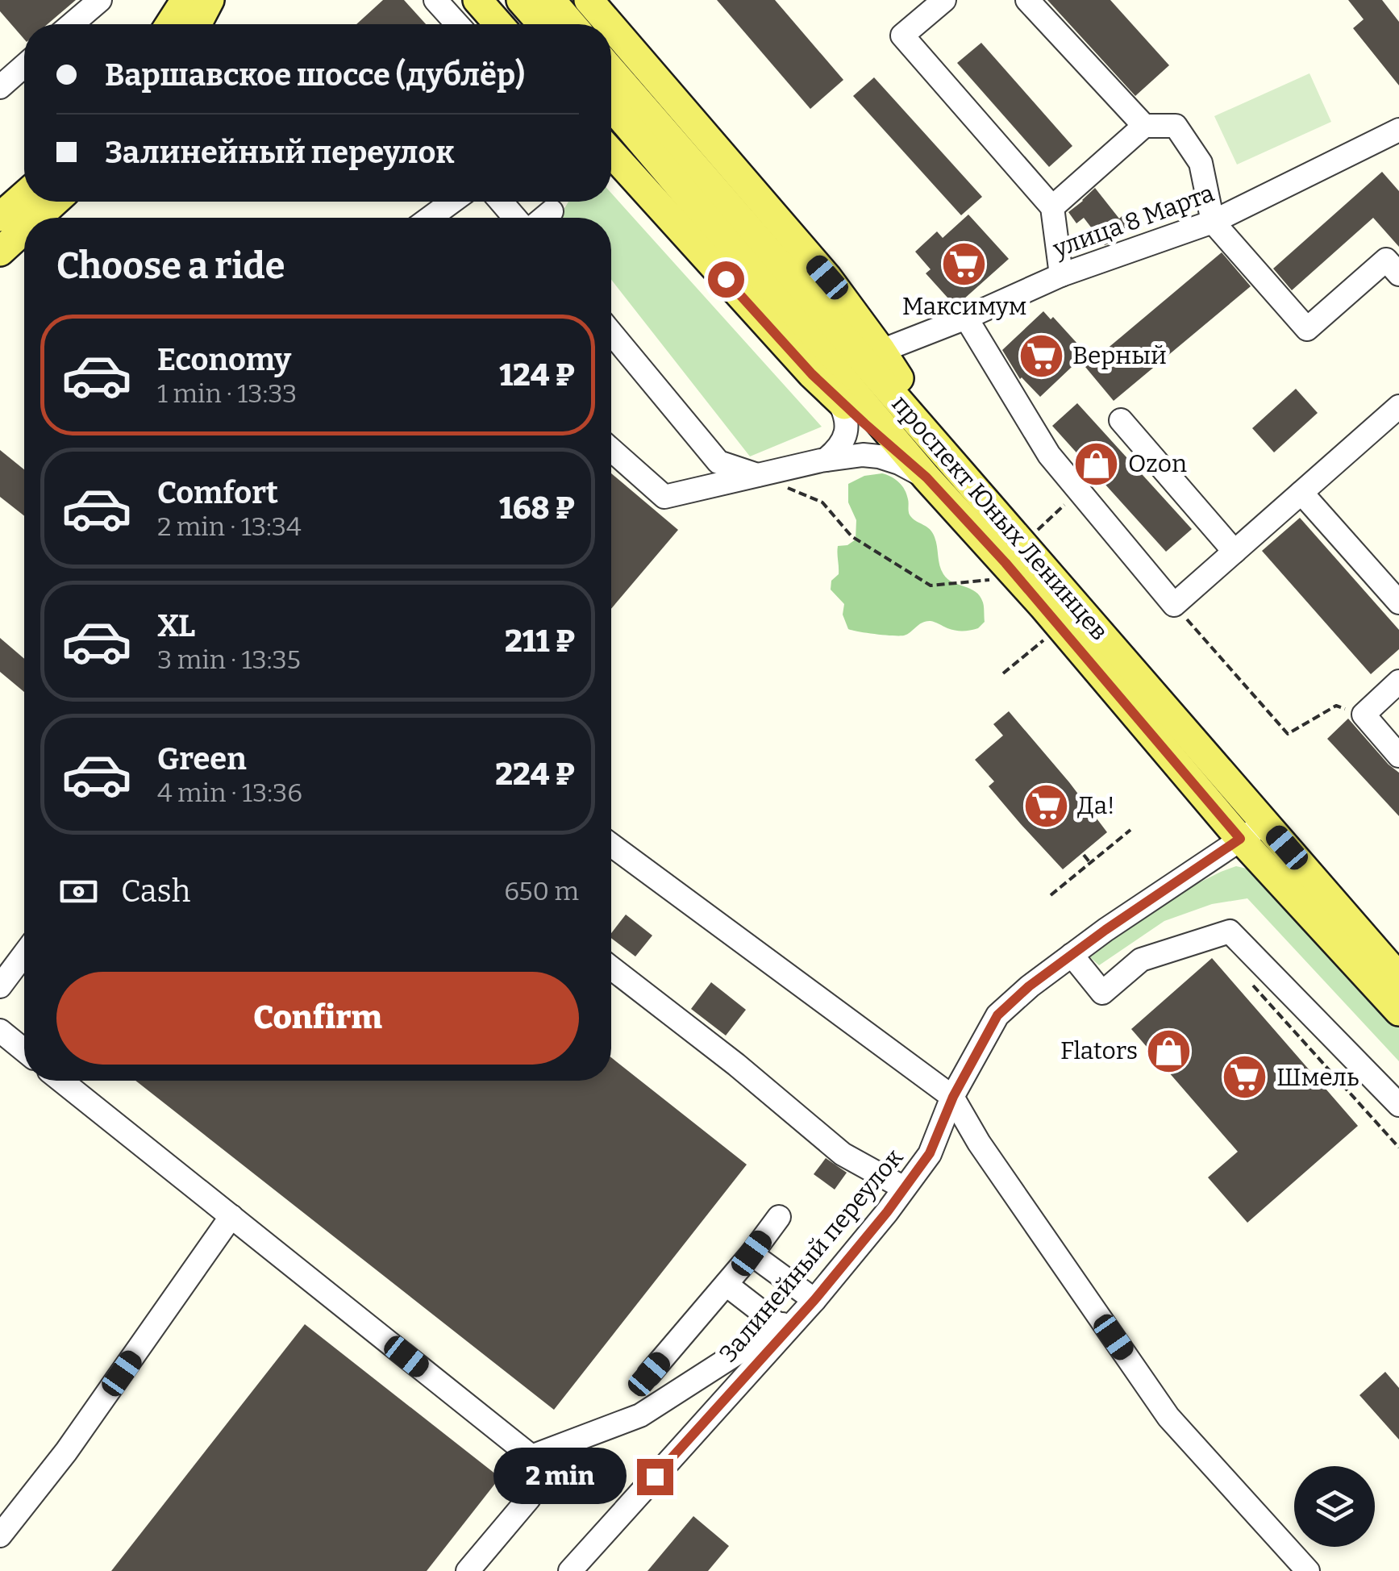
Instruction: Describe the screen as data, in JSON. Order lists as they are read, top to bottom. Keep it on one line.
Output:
{"streets":{"main road":["проспект Юных Ленинцев"],"street":["улица 8 Марта","Залинейный переулок"]},"crossings":[["проспект Юных Ленинцев","Залинейный переулок"]],"places":{"supermarket":["Максимум","Верный","Да!","Шмель"],"shop":["Ozon","Flators"]},"page":{"banner":["Варшавское шоссе (дублёр)","Залинейный переулок"],"heading":"Choose a ride","list":[{"name":"Economy","note":"1 min · 13:33","value":"124 ₽"},{"name":"Comfort","note":"2 min · 13:34","value":"168 ₽"},{"name":"XL","note":"3 min · 13:35","value":"211 ₽"},{"name":"Green","note":"4 min · 13:36","value":"224 ₽"}],"pay":["Cash","650 m"],"buttons":"Confirm","bubble":"2 min"}}
